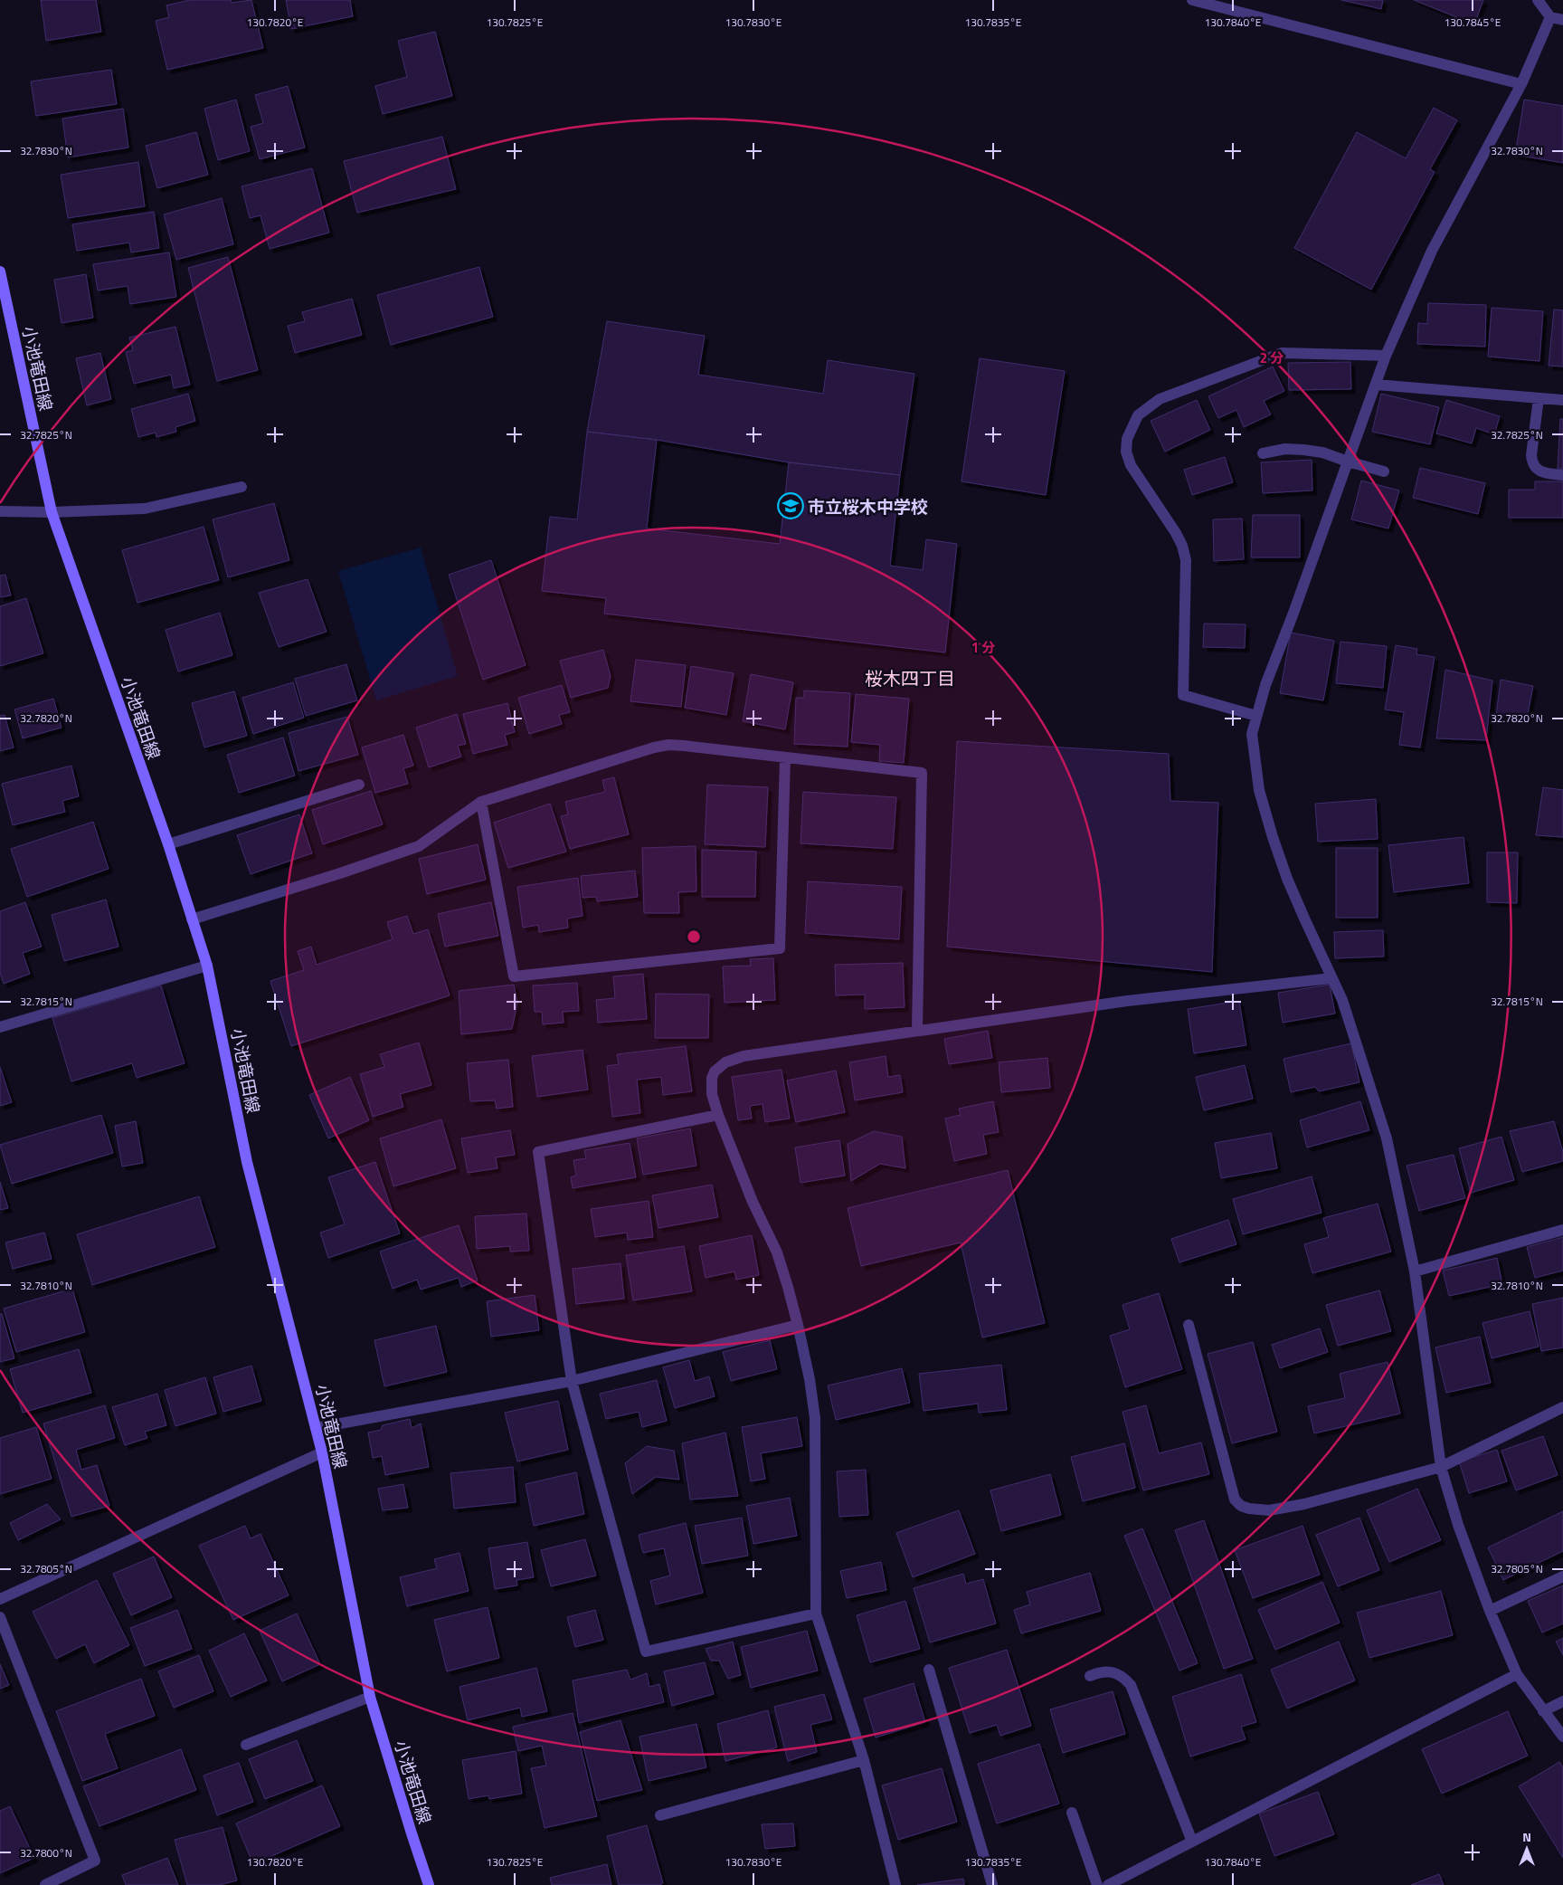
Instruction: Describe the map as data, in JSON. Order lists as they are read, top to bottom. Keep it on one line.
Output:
{"streets":{"main road":["小池竜田線"]},"districts":["桜木四丁目"],"places":{"school or university":["市立桜木中学校"]},"north":"top","coordinates":["130.7820°E","130.7825°E","130.7830°E","130.7835°E","130.7840°E","130.7845°E","32.7830°N","32.7825°N","32.7820°N","32.7815°N","32.7810°N","32.7805°N","32.7800°N"],"rings":["2 分","1 分"]}
